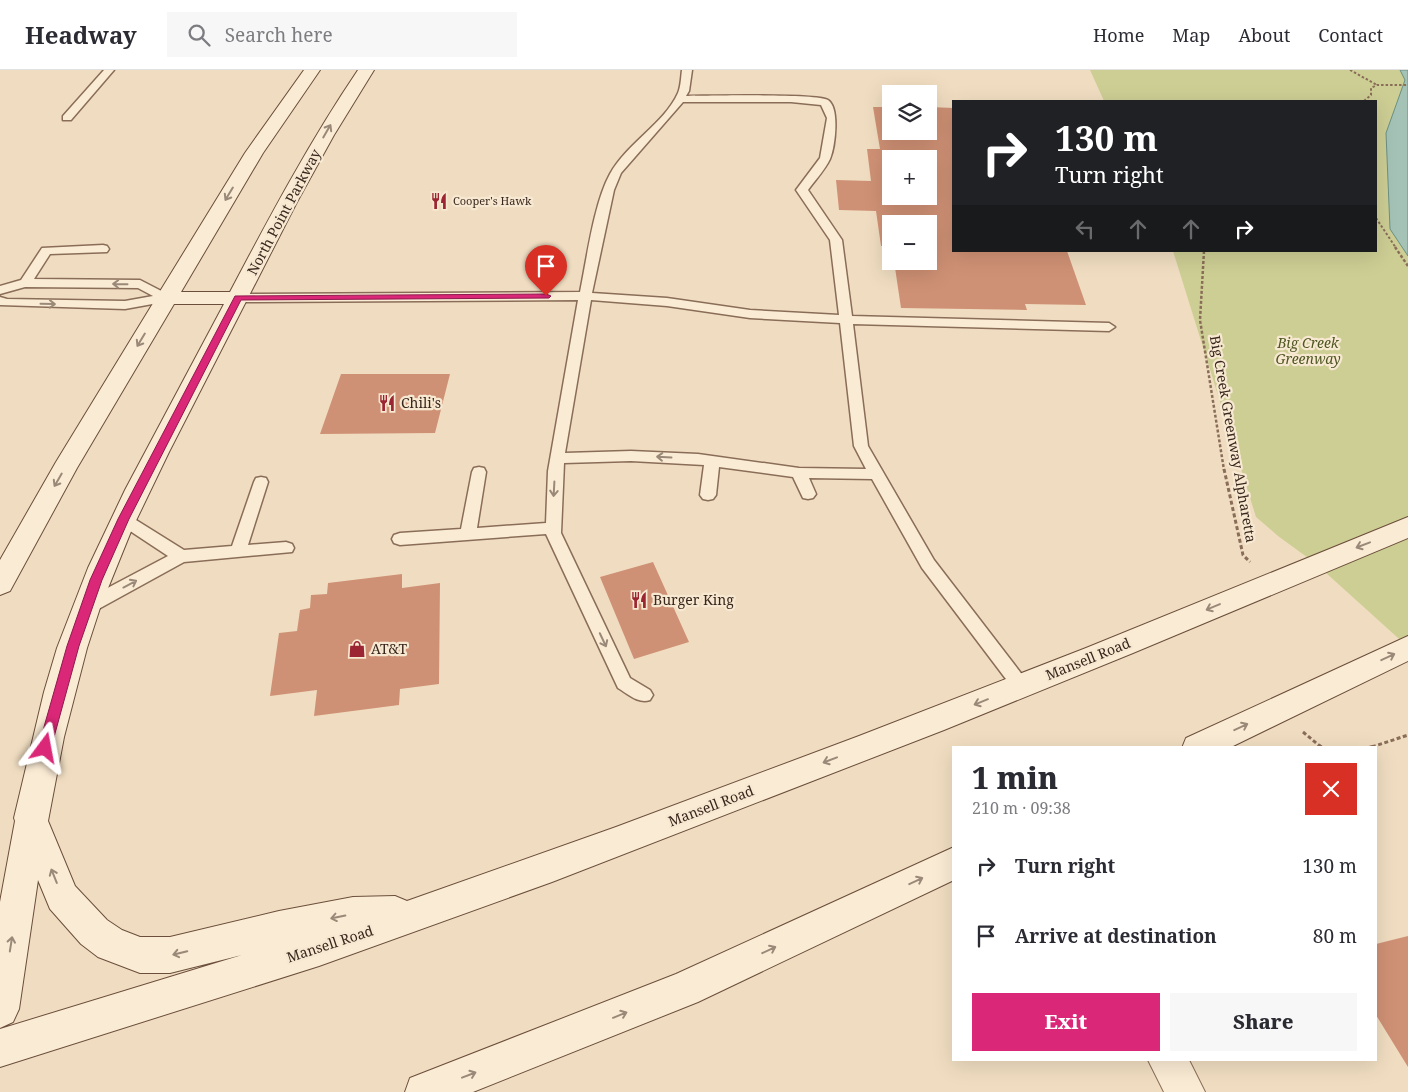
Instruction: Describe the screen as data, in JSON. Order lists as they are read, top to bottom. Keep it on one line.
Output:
{"streets":{"street":["North Point Parkway","Mansell Road"],"path":["Big Creek Greenway Alpharetta"]},"parks":["Big Creek Greenway"],"places":{"restaurant":["Cooper's Hawk","Chili's","Burger King"],"shop":["AT&T"]},"page":{"header":"Headway","search":"Search here","nav":["Home","Map","About","Contact"],"map_buttons":["+","−"],"turn":["130 m","Turn right"],"heading":["1 min","210 m · 09:38"],"list":[{"name":"Turn right","value":"130 m"},{"name":"Arrive at destination","value":"80 m"}],"buttons":["Exit","Share"]}}
